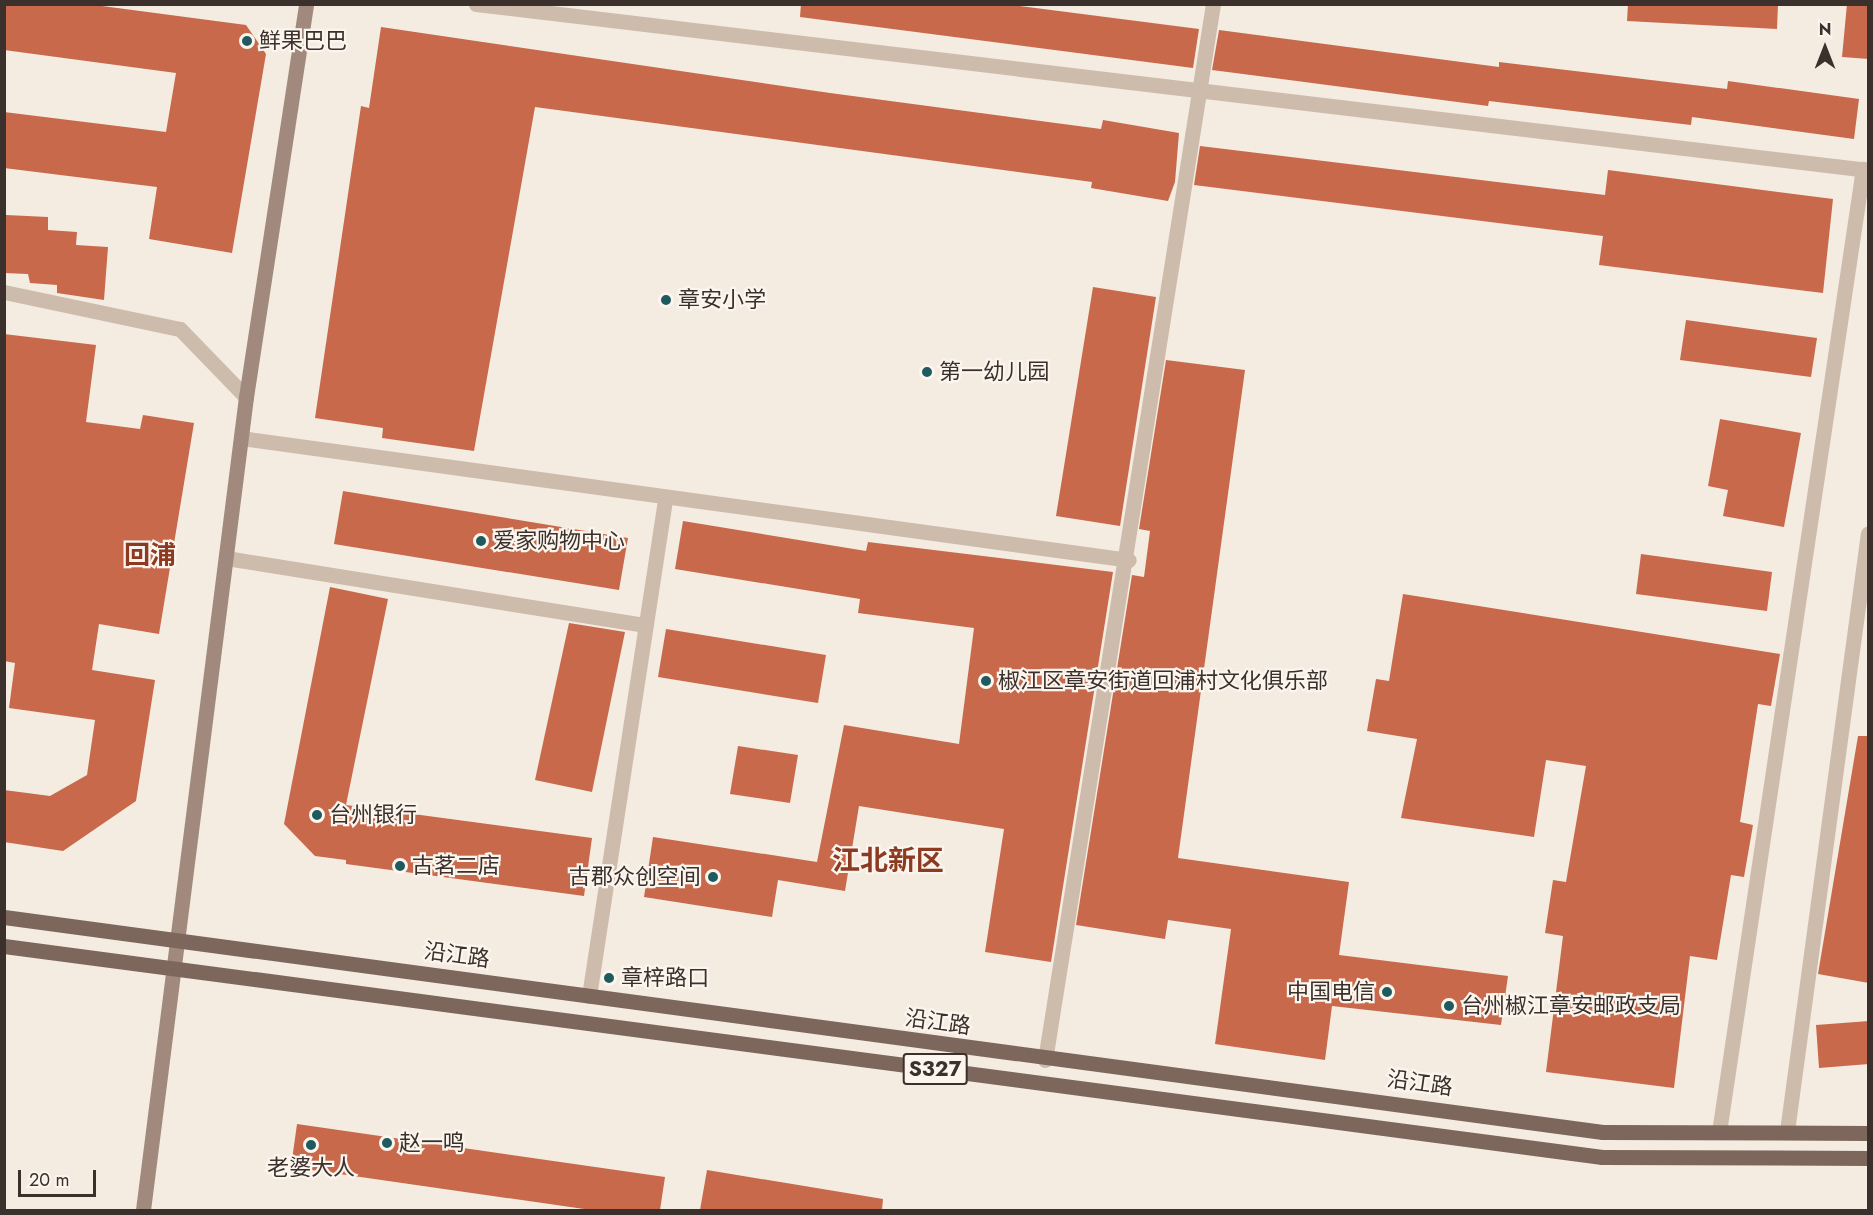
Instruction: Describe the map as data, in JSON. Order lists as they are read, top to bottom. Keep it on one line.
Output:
{"streets":{"main road":["沿江路","S327"]},"districts":["回浦","江北新区"],"places":["鲜果巴巴","章安小学","第一幼儿园","爱家购物中心","椒江区章安街道回浦村文化俱乐部","台州银行","古茗二店","古郡众创空间","章梓路口","中国电信","台州椒江章安邮政支局","赵一鸣","老婆大人"],"scale_bar":"20 m","north":"top"}
